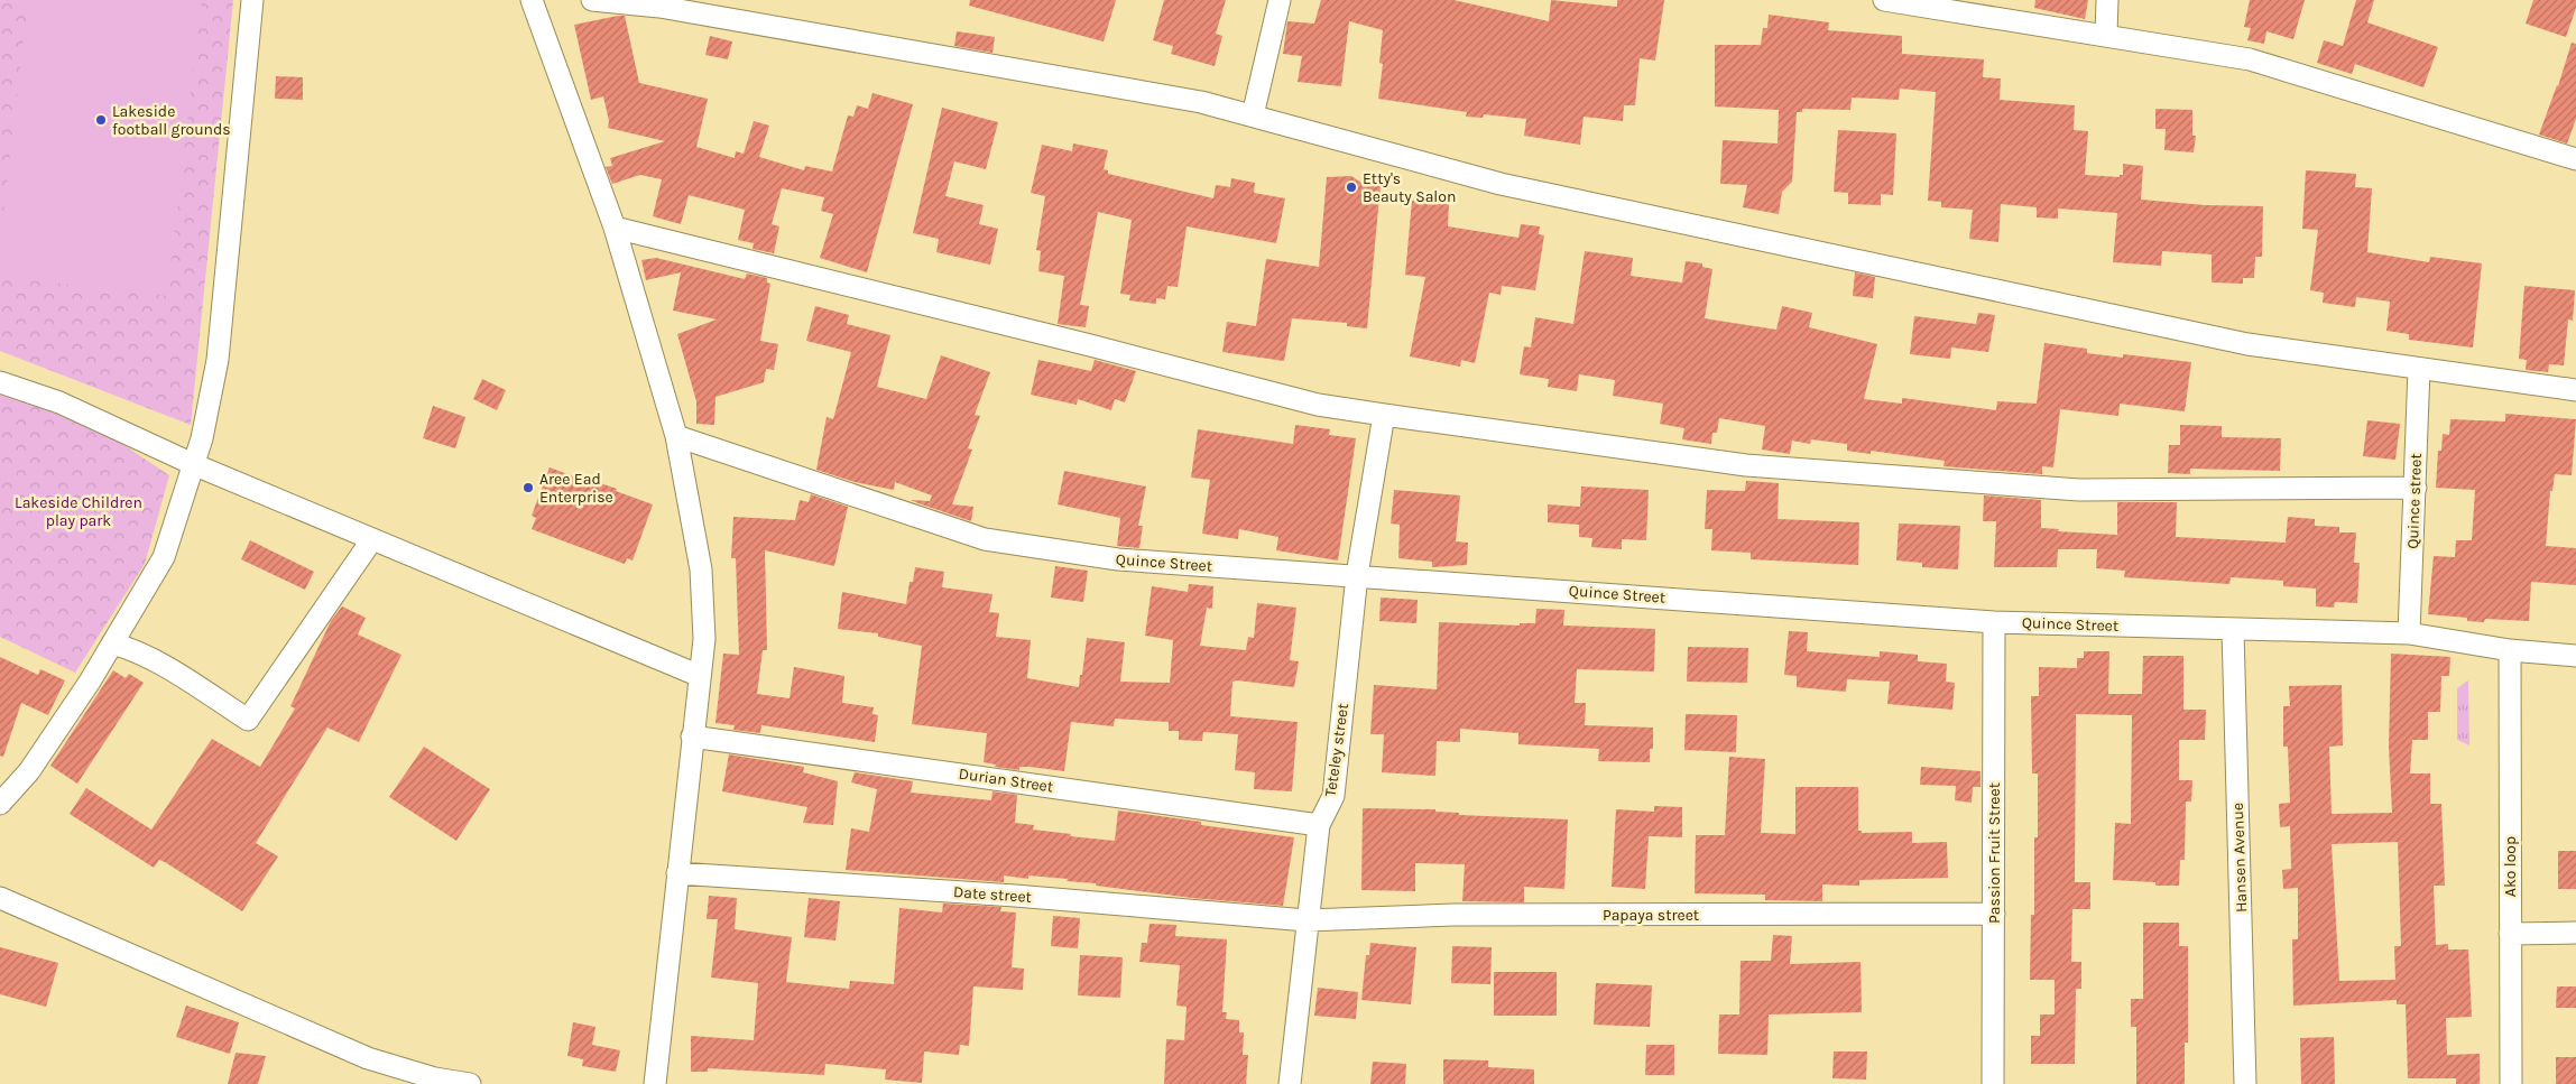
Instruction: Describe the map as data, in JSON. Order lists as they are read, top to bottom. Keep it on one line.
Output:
{"streets":{"street":["Quince street","Quince Street","Teteley street","Durian Street","Passion Fruit Street","Hansen Avenue","Ako loop","Date street","Papaya street"]},"crossings":[["Quince street","Quince Street"],["Quince Street","Teteley street"],["Quince Street","Passion Fruit Street"],["Quince Street","Hansen Avenue"],["Quince Street","Ako loop"],["Teteley street","Durian Street"],["Teteley street","Date street"],["Teteley street","Papaya street"],["Passion Fruit Street","Papaya street"],["Date street","Papaya street"]],"parks":["Lakeside Children play park"],"places":["Lakeside football grounds","Etty's Beauty Salon","Aree Ead Enterprise"]}
